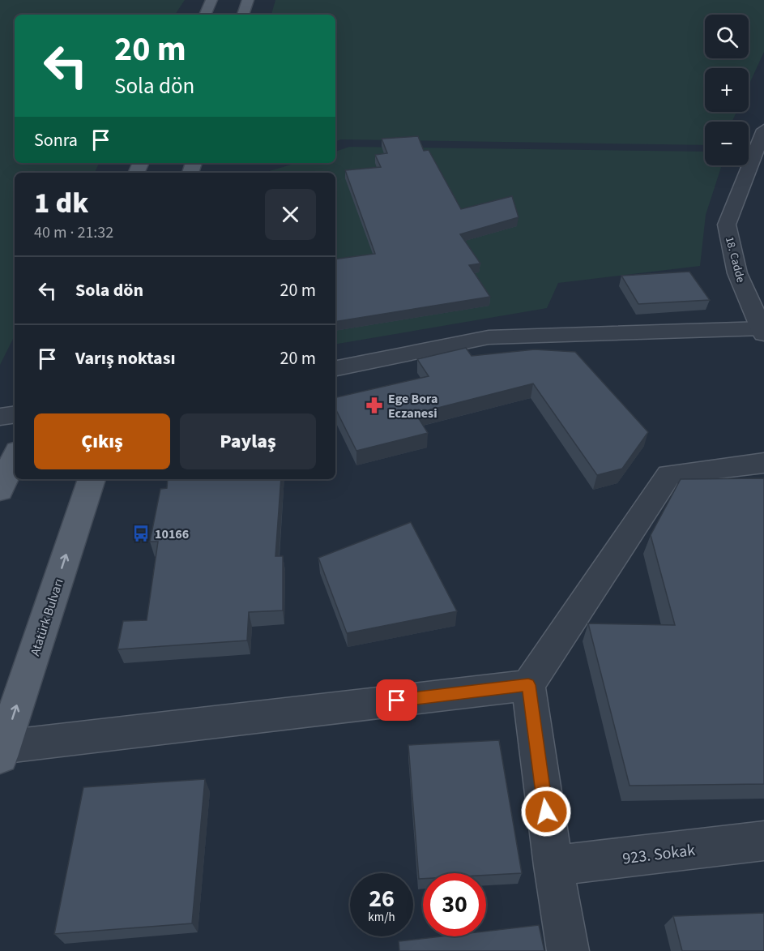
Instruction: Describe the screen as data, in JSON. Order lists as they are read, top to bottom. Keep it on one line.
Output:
{"streets":{"main road":["Atatürk Bulvarı"],"street":["18. Cadde","923. Sokak"]},"one_way":["Atatürk Bulvarı"],"places":{"pharmacy":["Ege Bora Eczanesi"],"bus stop":["10166"]},"page":{"map_buttons":["+","−"],"turn":["20 m","Sola dön"],"then":"Sonra","heading":["1 dk","40 m · 21:32"],"list":[{"name":"Sola dön","value":"20 m"},{"name":"Varış noktası","value":"20 m"}],"buttons":["Çıkış","Paylaş"],"speed":"26 km/h","limit":"30"}}
